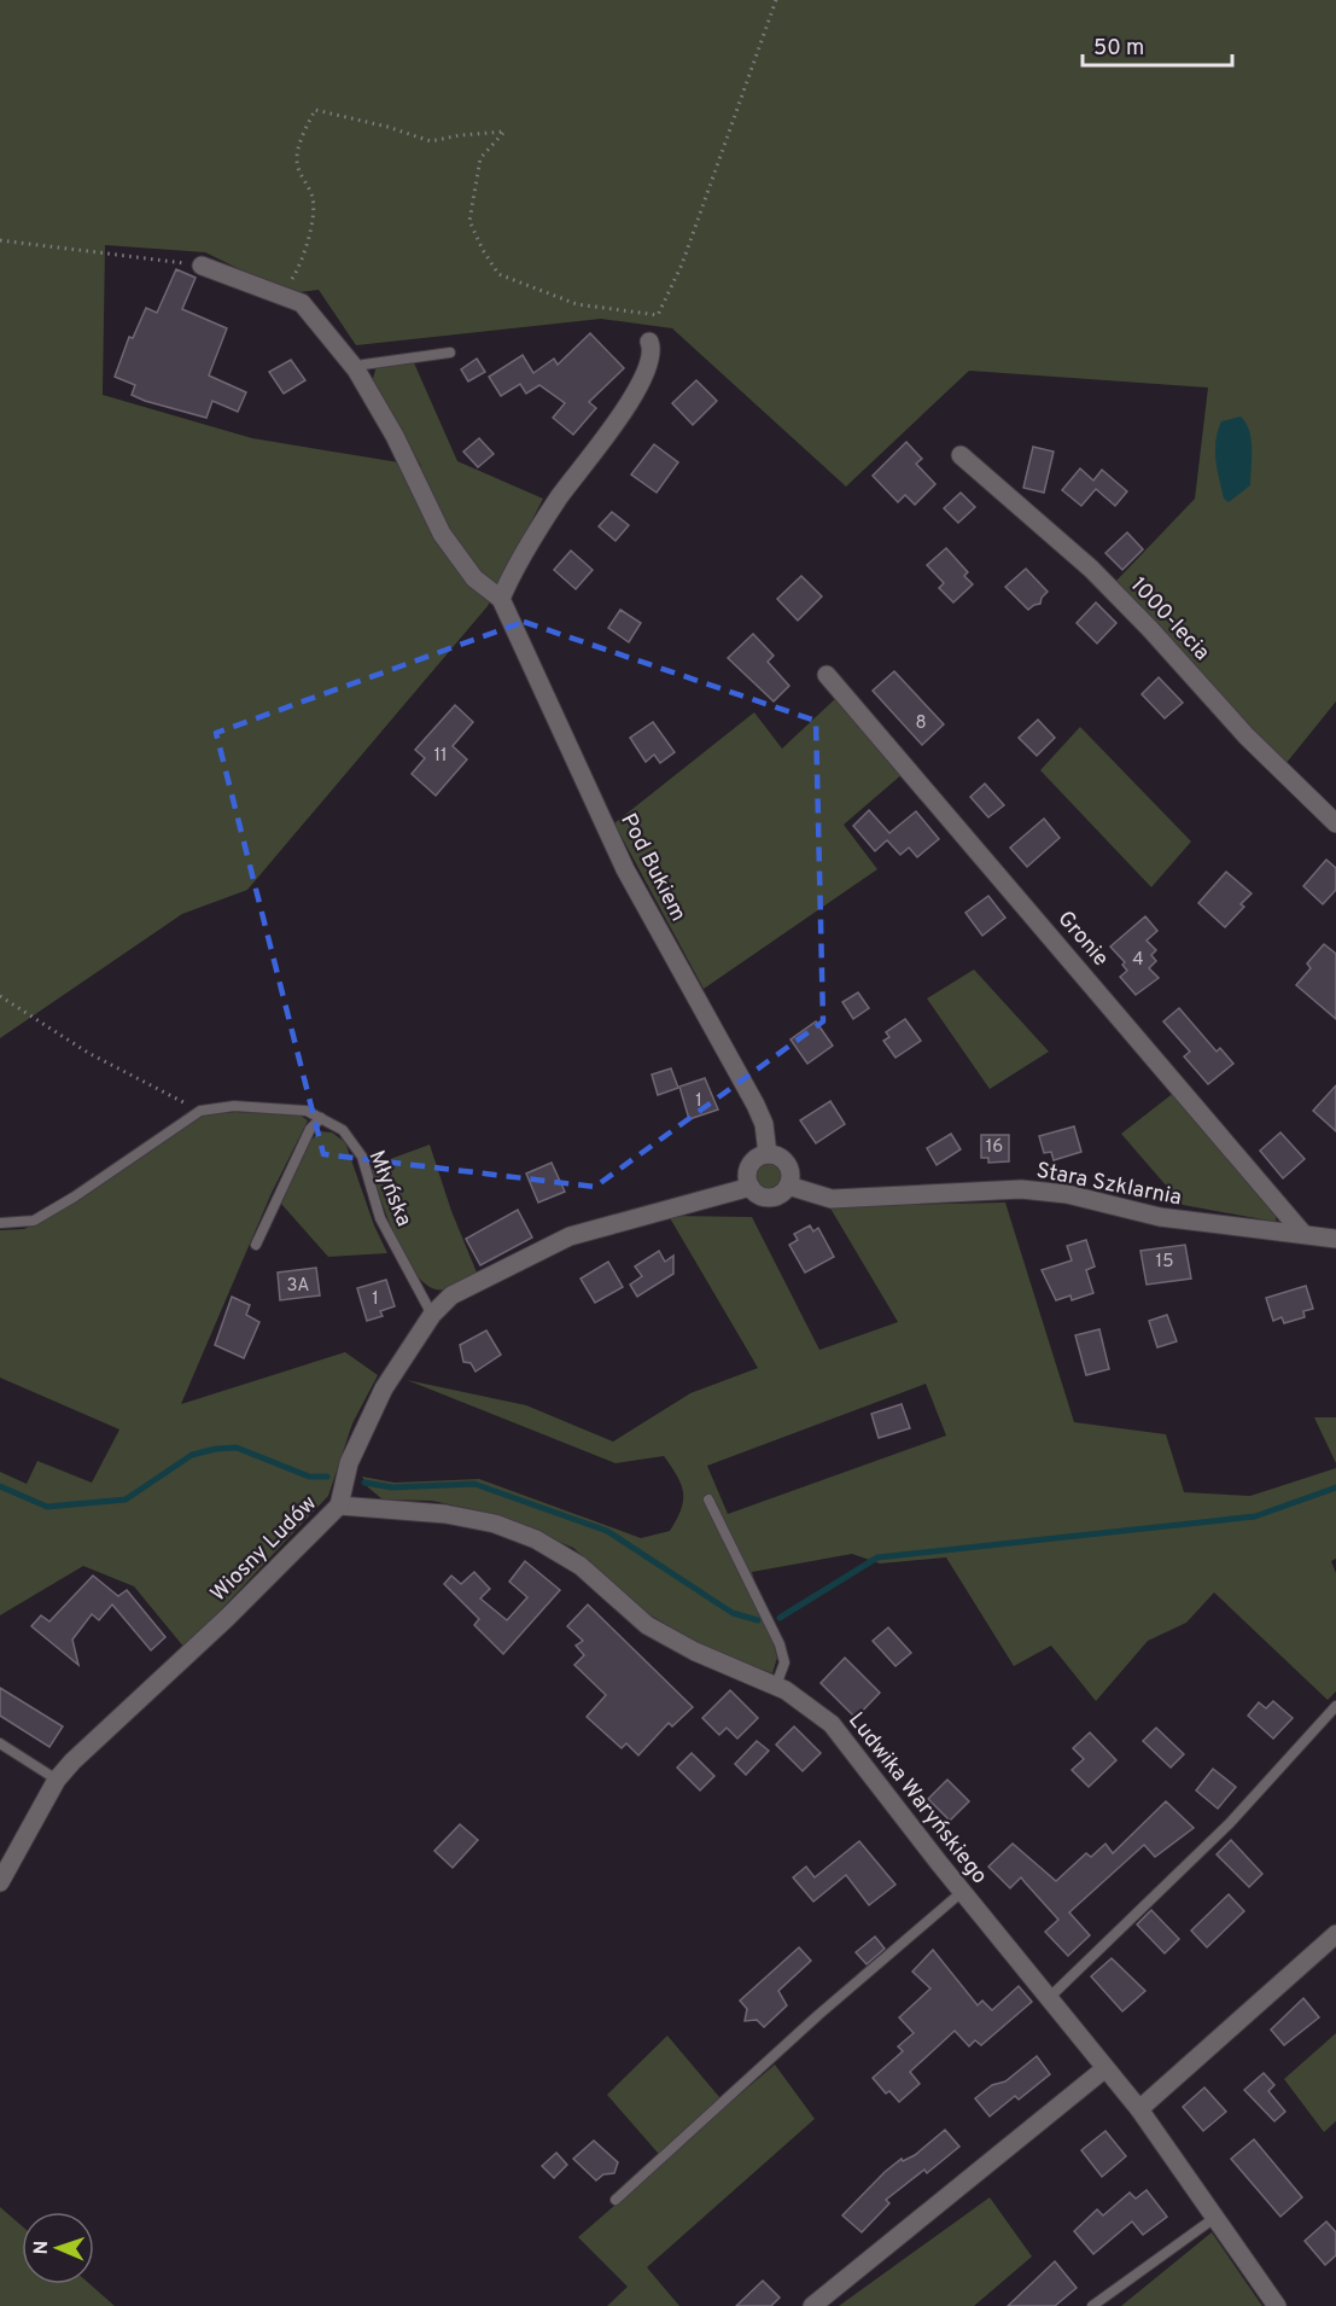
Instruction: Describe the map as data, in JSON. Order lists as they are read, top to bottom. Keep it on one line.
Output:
{"streets":{"street":["1000-lecia","Pod Bukiem","Gronie","Stara Szklarnia","Wiosny Ludów","Ludwika Waryńskiego"],"lane":["Młyńska"]},"crossings":[["Pod Bukiem","Stara Szklarnia"],["Pod Bukiem","Wiosny Ludów"],["Gronie","Stara Szklarnia"],["Stara Szklarnia","Wiosny Ludów"],["Młyńska","Wiosny Ludów"],["Wiosny Ludów","Ludwika Waryńskiego"]],"house_numbers":["8","11","4","1","16","15","3A","1"],"scale_bar":"50 m","north":"left"}
